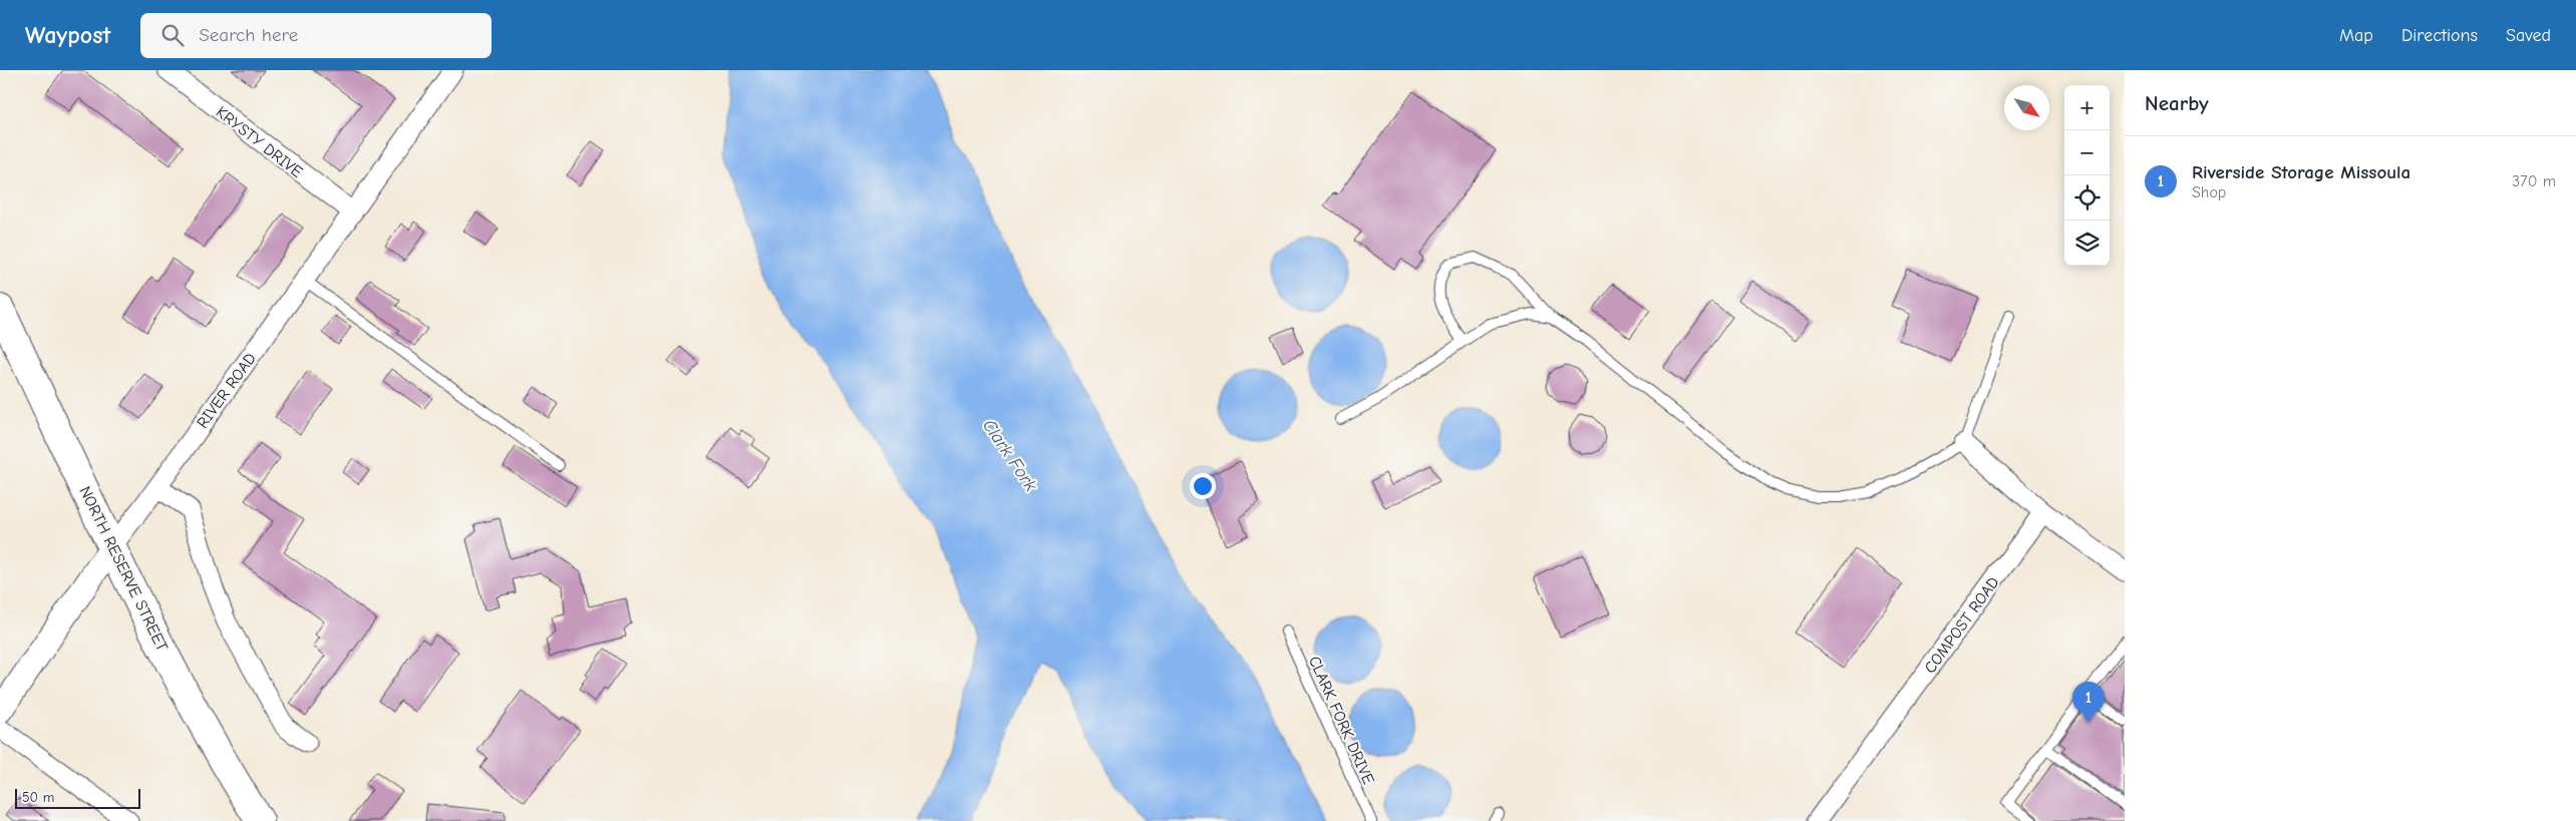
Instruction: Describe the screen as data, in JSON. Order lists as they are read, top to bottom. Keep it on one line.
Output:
{"streets":{"highway":["NORTH RESERVE STREET"],"street":["KRYSTY DRIVE","RIVER ROAD","COMPOST ROAD"],"lane":["CLARK FORK DRIVE"]},"crossings":[["KRYSTY DRIVE","RIVER ROAD"],["RIVER ROAD","NORTH RESERVE STREET"]],"water":["Clark Fork"],"scale_bar":"50 m","north":"bottom right","page":{"header":"Waypost","search":"Search here","nav":["Map","Directions","Saved"],"heading":"Nearby","map_buttons":["+","−"],"list":[{"mark":"1","name":"Riverside Storage Missoula","note":"Shop","value":"370 m"}],"pins":"1","scale":"50 m"}}
